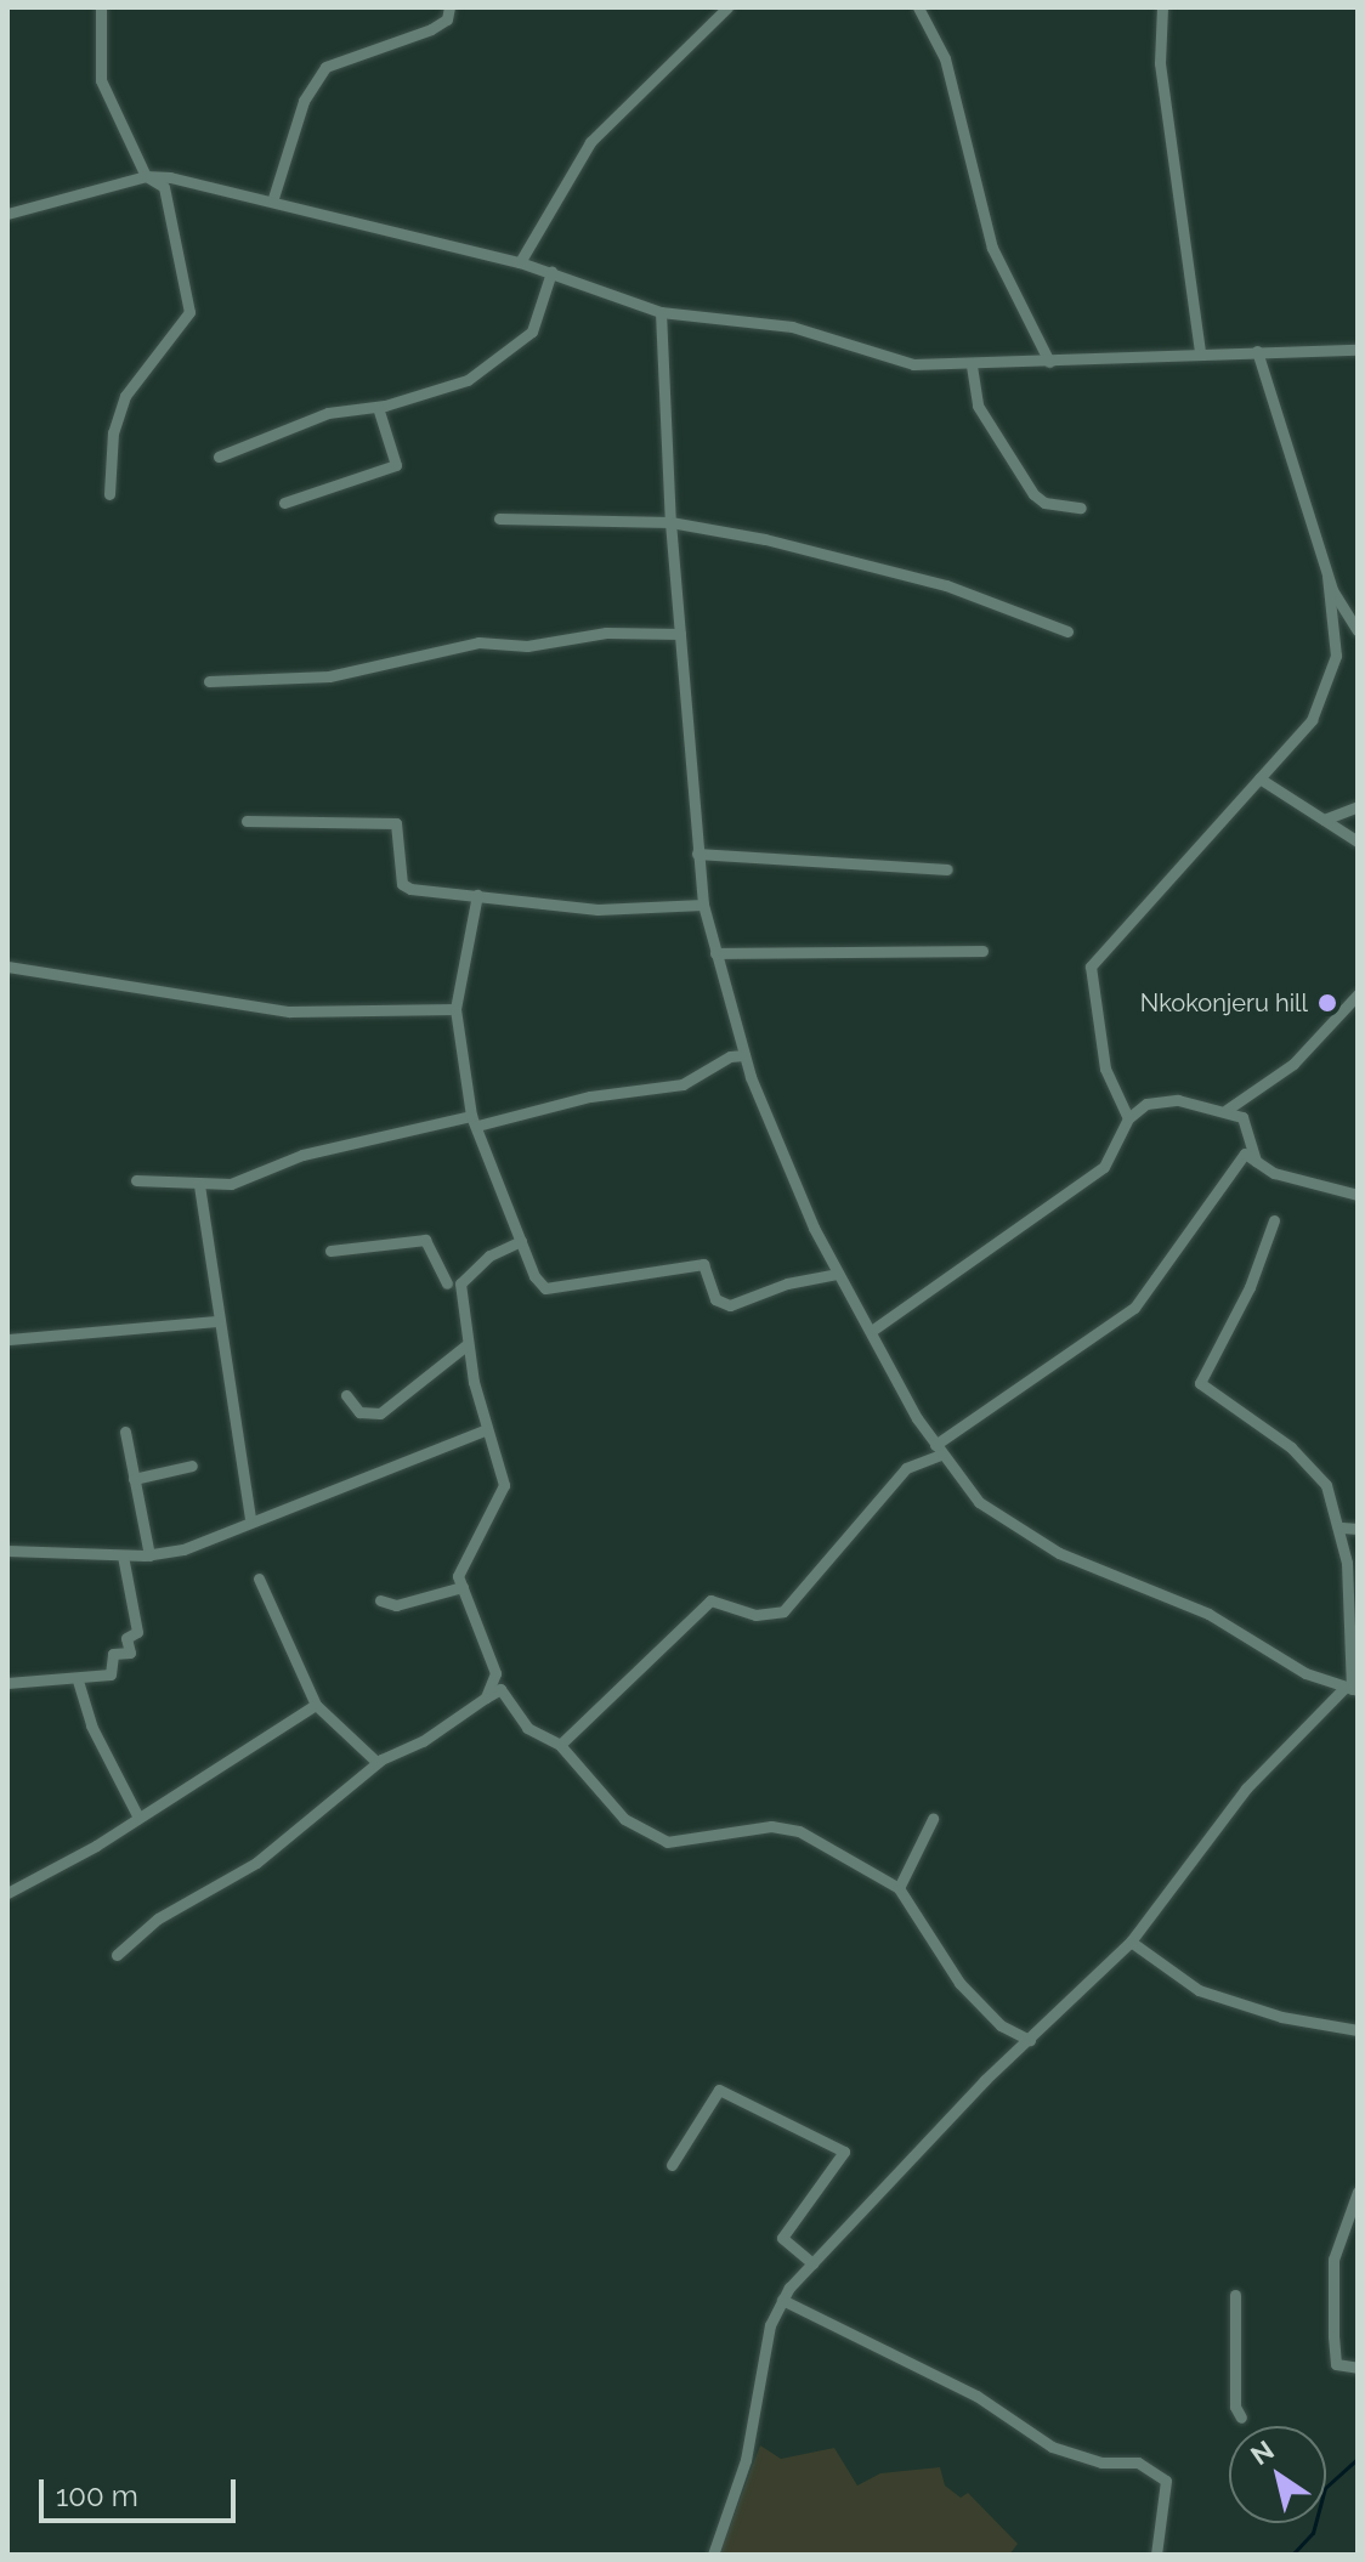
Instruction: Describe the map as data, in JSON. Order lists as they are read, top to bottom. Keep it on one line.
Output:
{"places":["Nkokonjeru hill"],"scale_bar":"100 m","north":"top left"}
